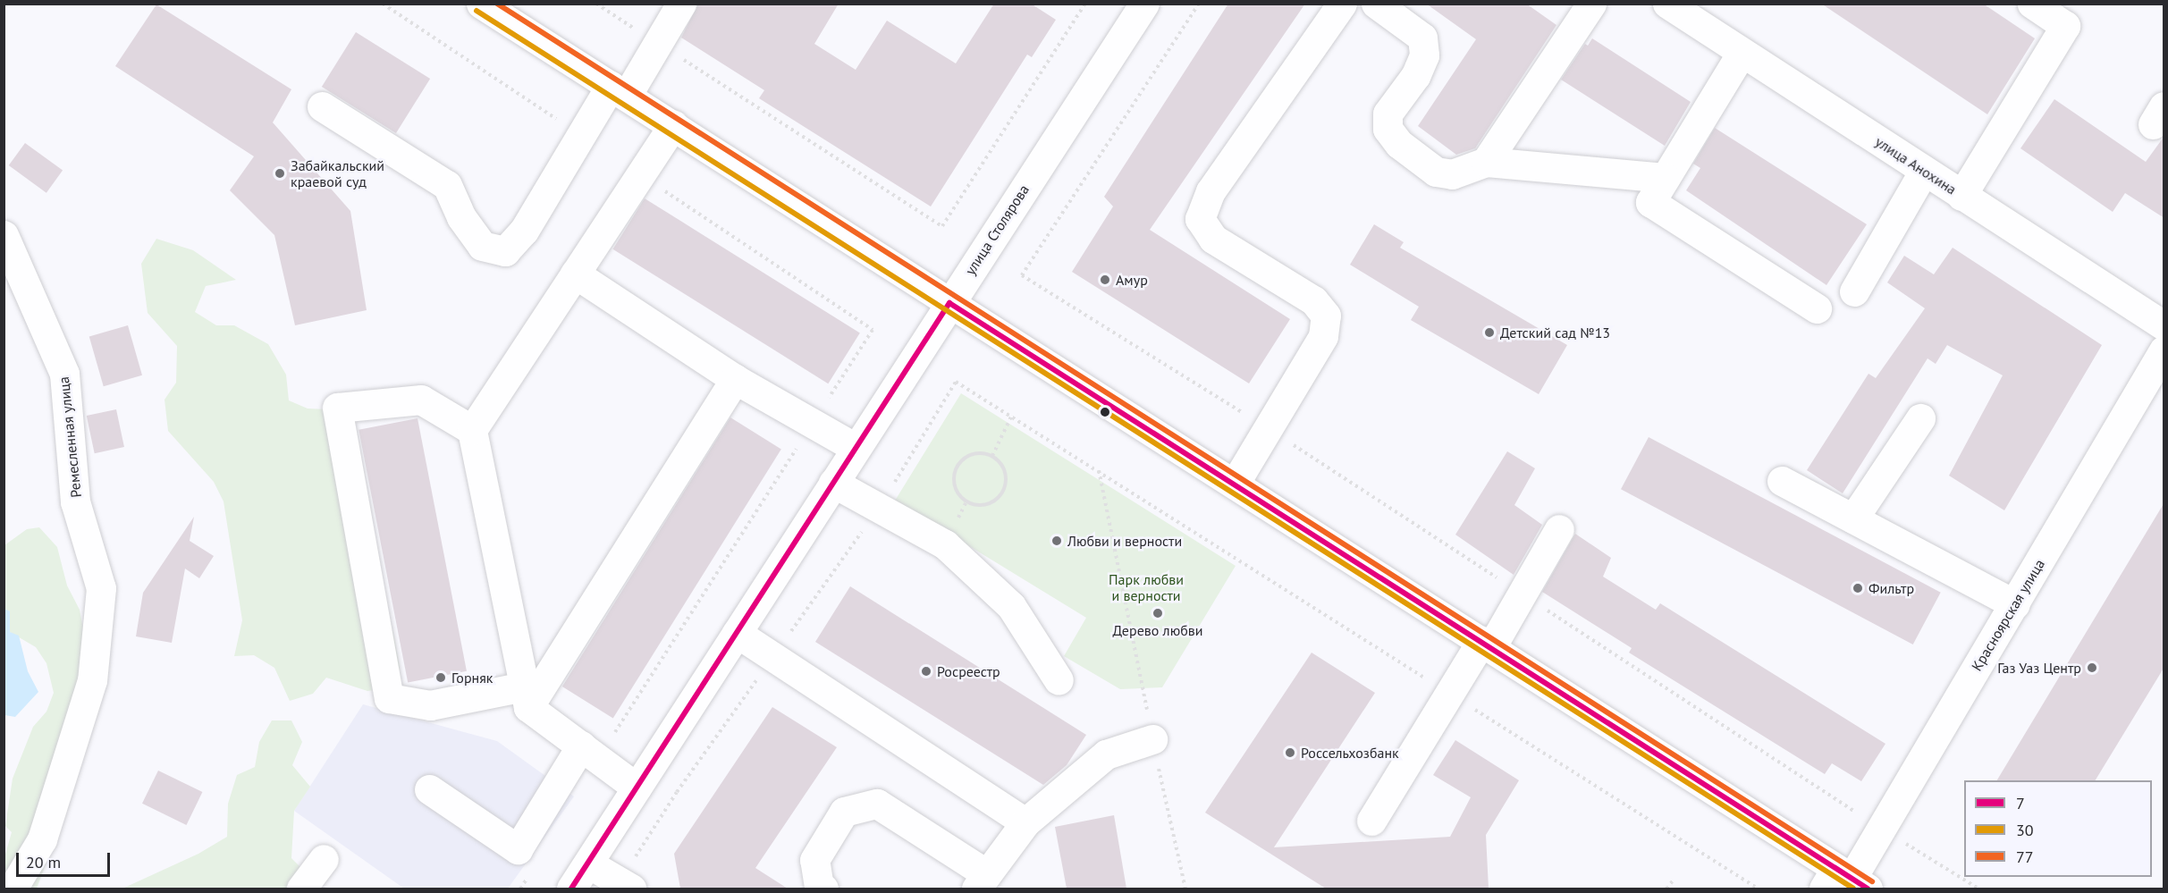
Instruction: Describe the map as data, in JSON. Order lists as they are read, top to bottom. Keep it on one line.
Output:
{"streets":{"street":["улица Анохина","улица Столярова","Ремесленная улица","Красноярская улица"]},"parks":["Парк любви и верности"],"places":["Забайкальский краевой суд","Амур","Детский сад №13","Любви и верности","Фильтр","Дерево любви","Газ Уаз Центр","Росреестр","Горняк","Россельхозбанк"],"lines":["transit line 77","transit line 30","transit line 7"],"legend":["7","30","77"],"scale_bar":"20 m"}
